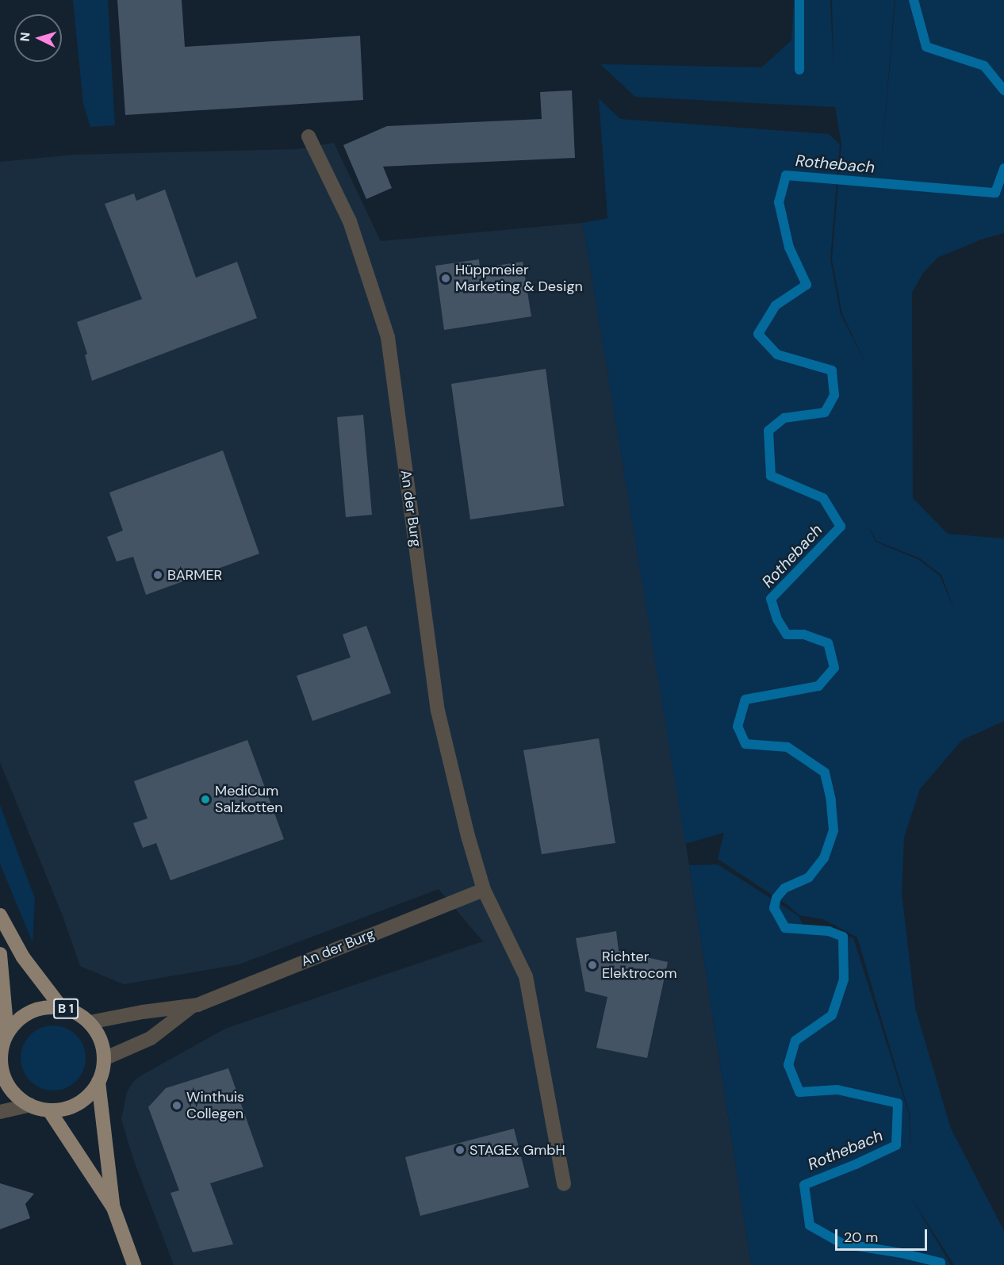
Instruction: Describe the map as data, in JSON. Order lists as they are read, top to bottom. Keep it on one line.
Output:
{"streets":{"main road":["B 1"],"street":["An der Burg"]},"crossings":[["An der Burg","B 1"]],"water":["Rothebach"],"places":["Hüppmeier Marketing & Design","BARMER","MediCum Salzkotten","Richter Elektrocom","Winthuis Collegen","STAGEx GmbH"],"scale_bar":"20 m","north":"left"}
